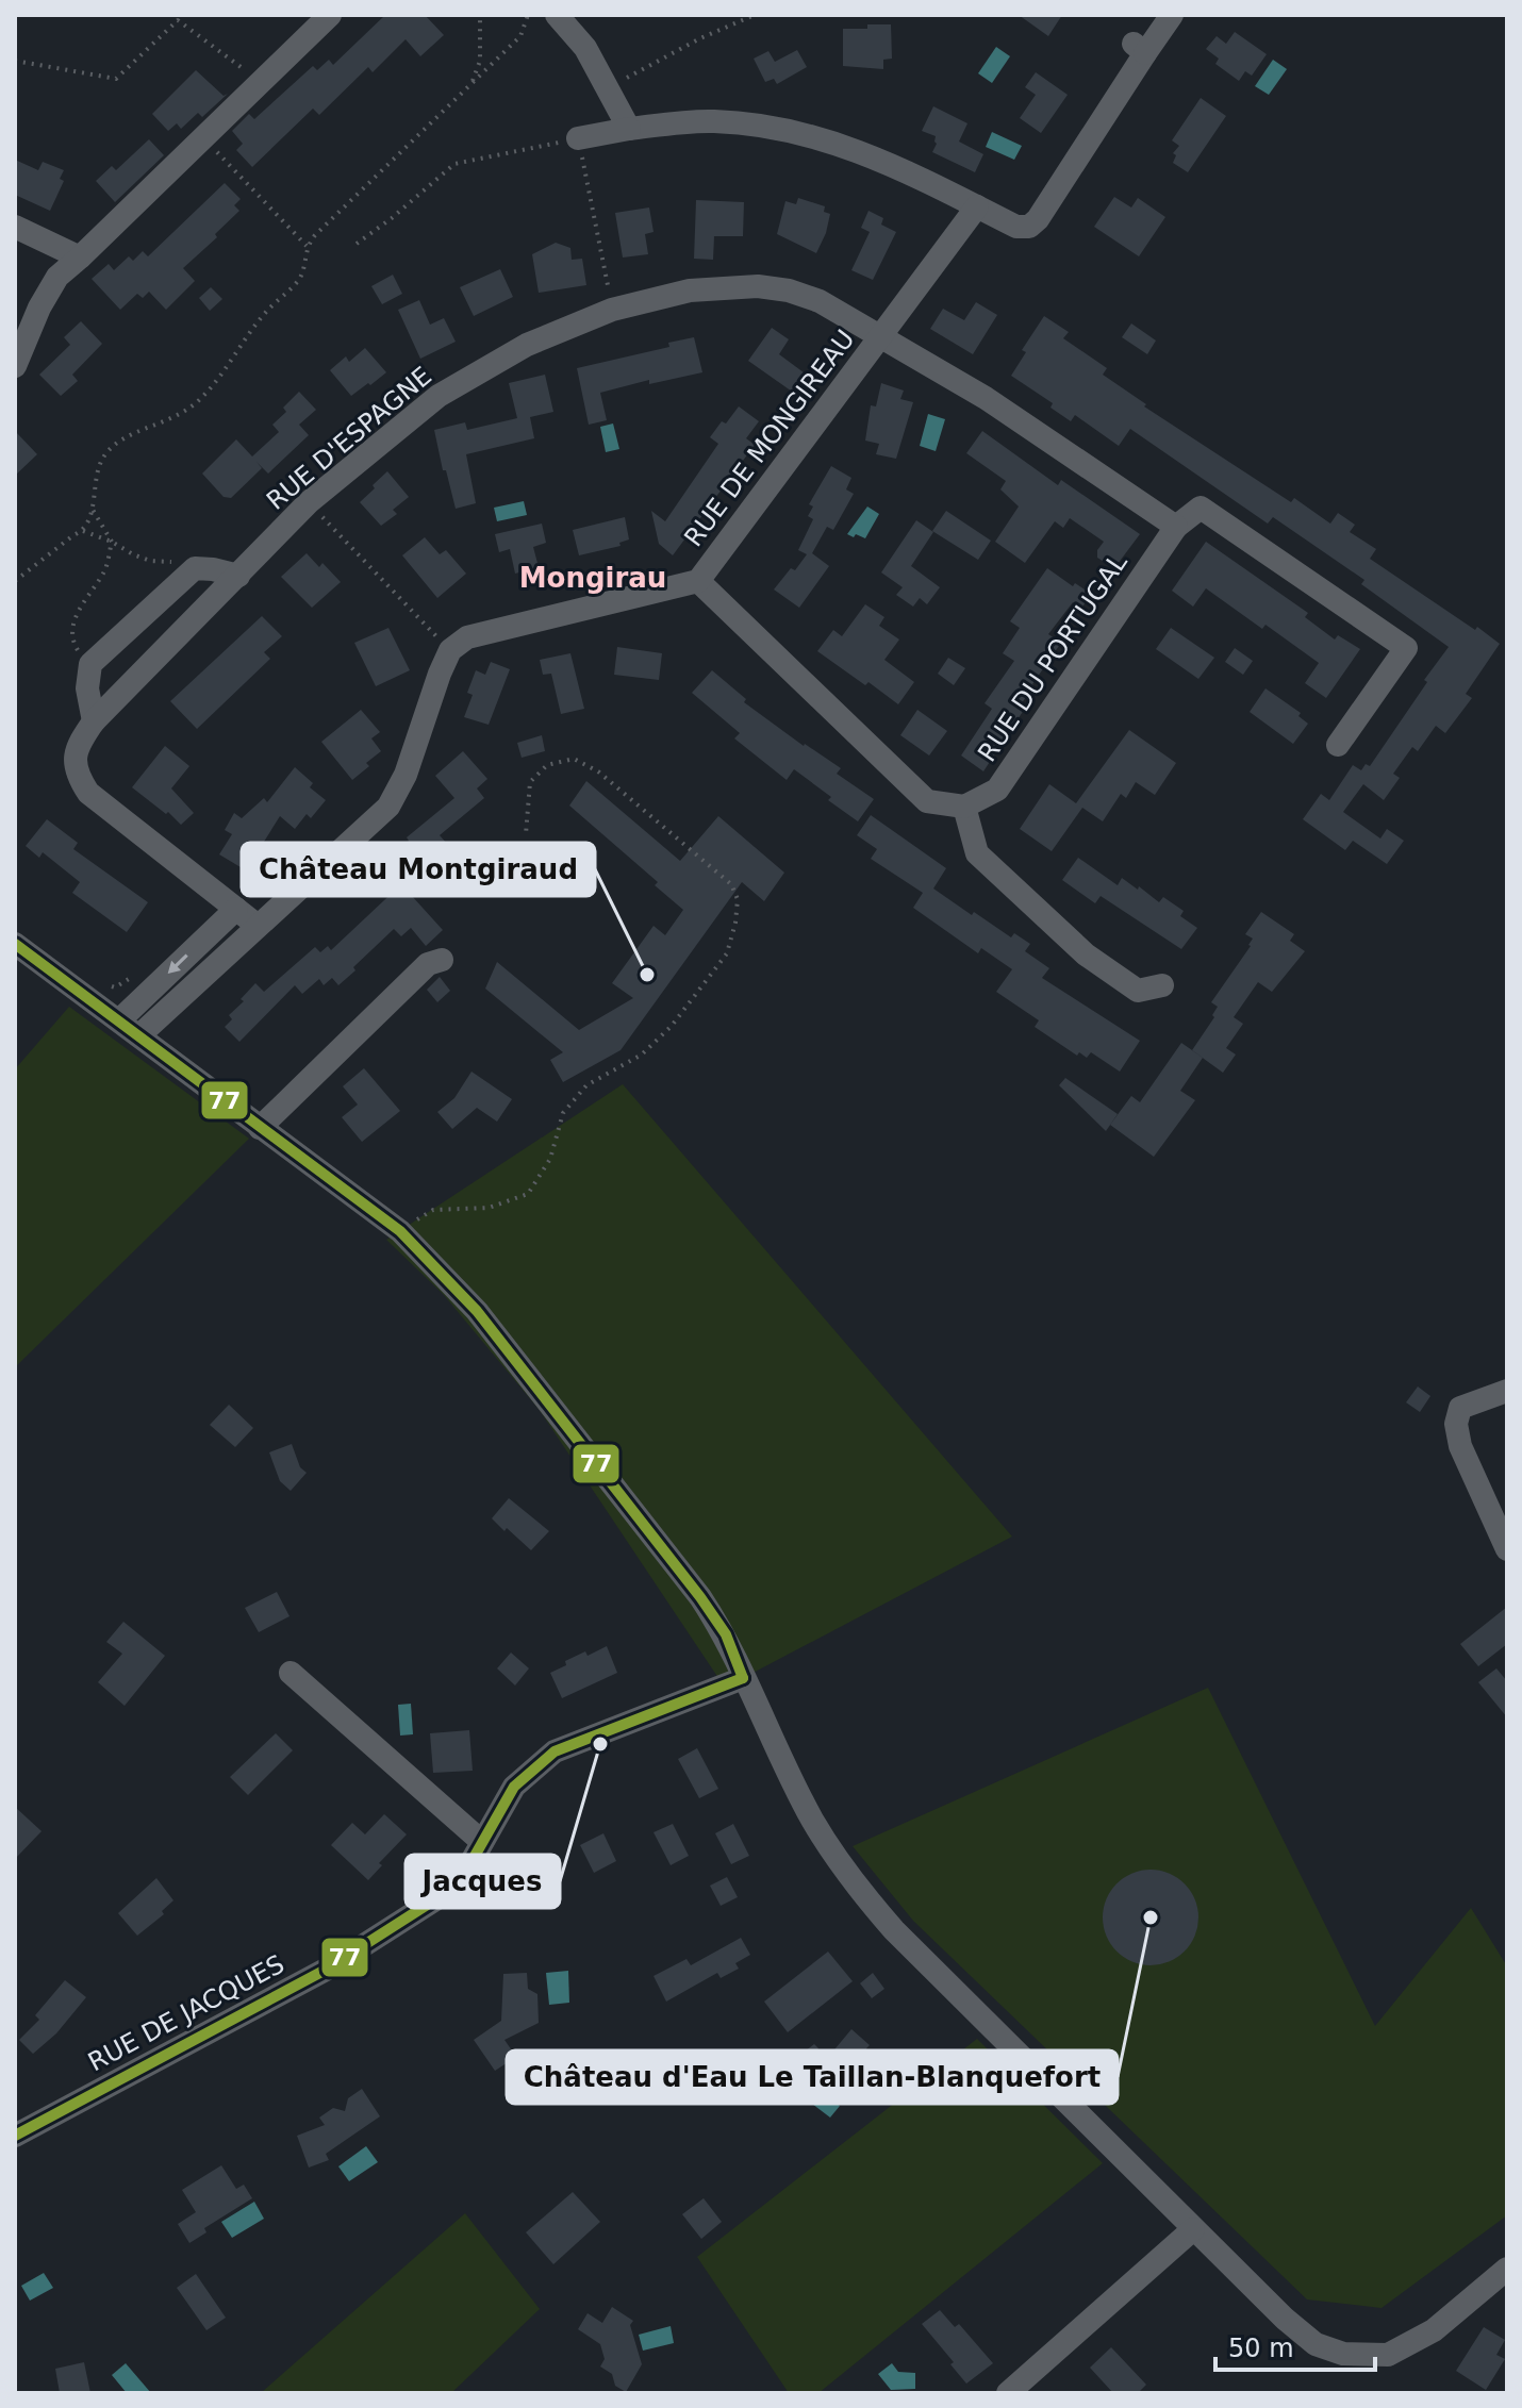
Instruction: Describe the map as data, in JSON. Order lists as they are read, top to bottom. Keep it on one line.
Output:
{"streets":{"street":["RUE D'ESPAGNE","RUE DE MONGIREAU","RUE DU PORTUGAL","RUE DE JACQUES"]},"crossings":[["RUE D'ESPAGNE","RUE DE MONGIREAU"]],"districts":["Mongirau"],"places":["Château Montgiraud","Jacques","Château d'Eau Le Taillan-Blanquefort"],"lines":["transit line 77"],"scale_bar":"50 m"}
